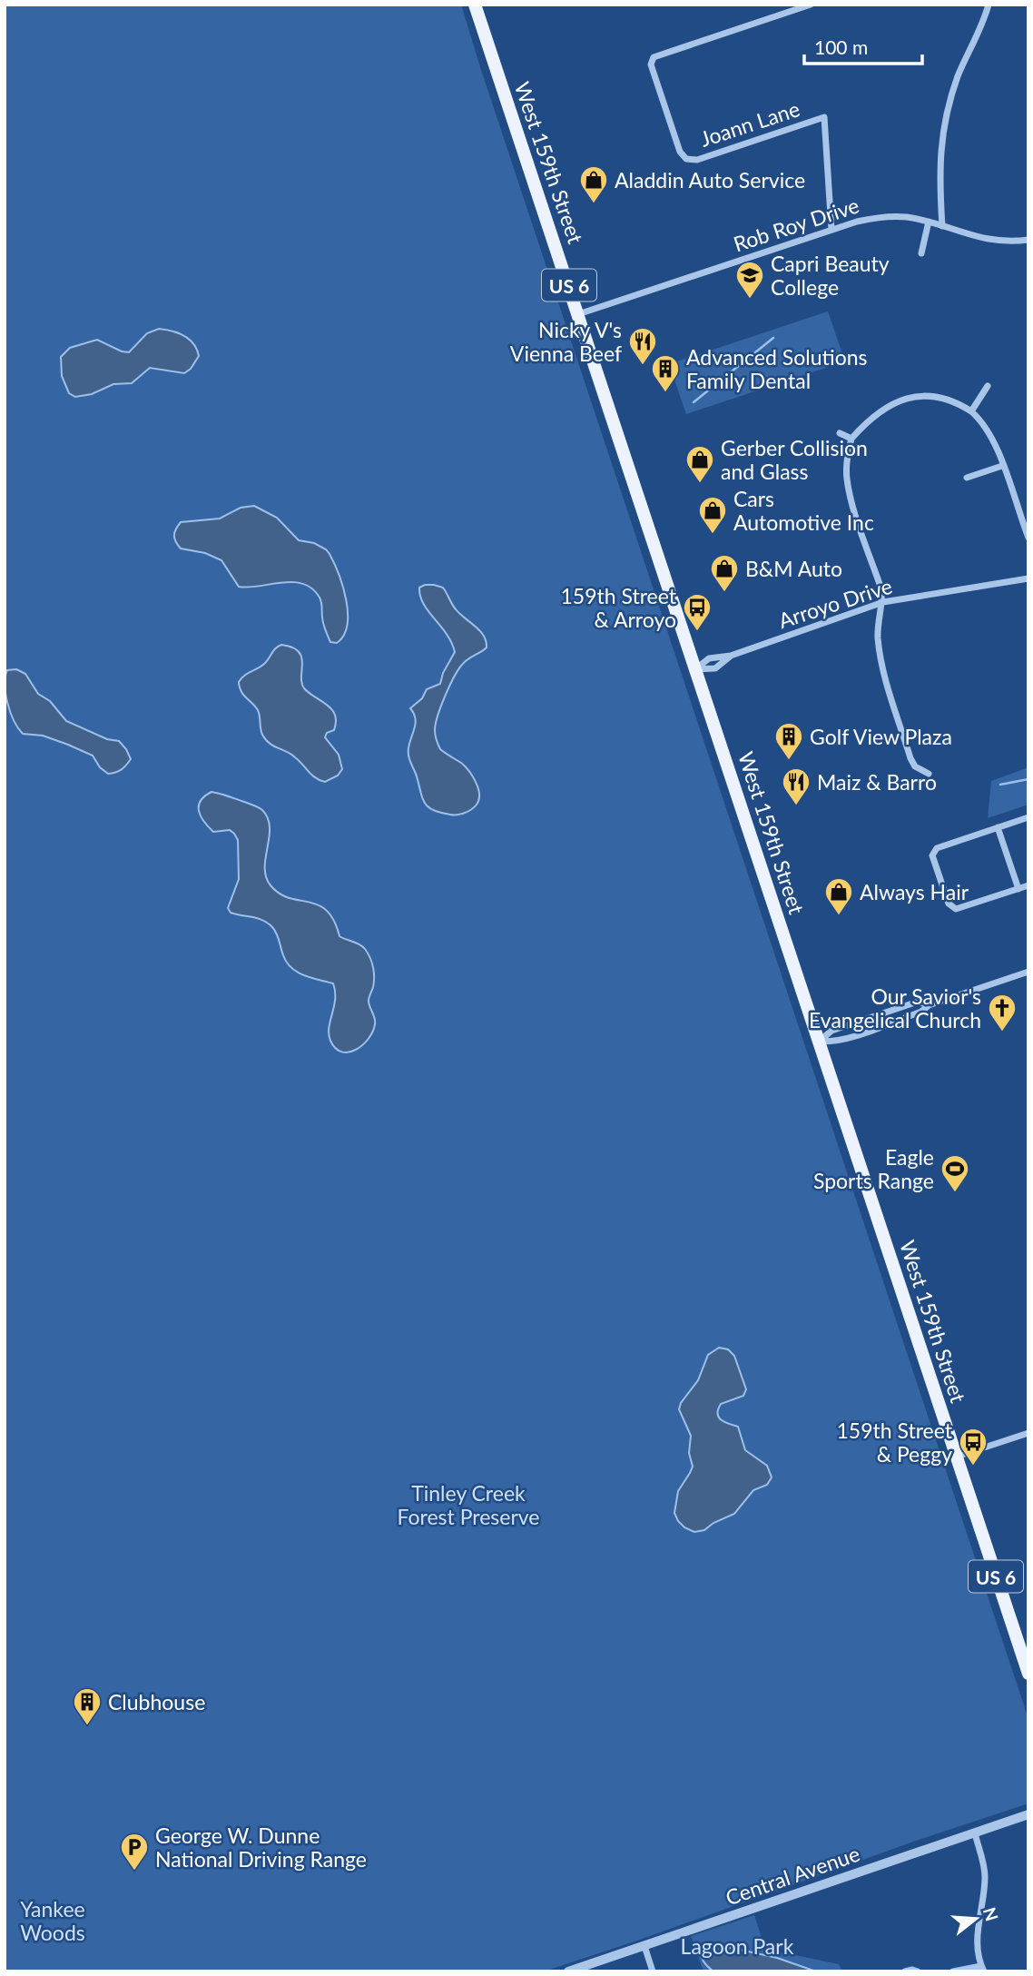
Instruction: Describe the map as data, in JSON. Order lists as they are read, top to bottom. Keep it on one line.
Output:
{"streets":{"main road":["West 159th Street","US 6"],"street":["Joann Lane","Rob Roy Drive","Arroyo Drive","Central Avenue"]},"crossings":[["Joann Lane","Rob Roy Drive"],["West 159th Street","Rob Roy Drive"],["West 159th Street","Arroyo Drive"]],"parks":["Tinley Creek Forest Preserve","Yankee Woods","Lagoon Park"],"places":{"shop":["Aladdin Auto Service","Gerber Collision and Glass","Cars Automotive Inc","B&M Auto","Always Hair"],"school or university":["Capri Beauty College"],"restaurant":["Nicky V's Vienna Beef","Maiz & Barro"],"building":["Advanced Solutions Family Dental","Golf View Plaza","Clubhouse"],"bus stop":["159th Street & Arroyo","159th Street & Peggy"],"church":["Our Savior's Evangelical Church"],"sports":["Eagle Sports Range"],"parking":["George W. Dunne National Driving Range"]},"scale_bar":"100 m","north":"right"}
